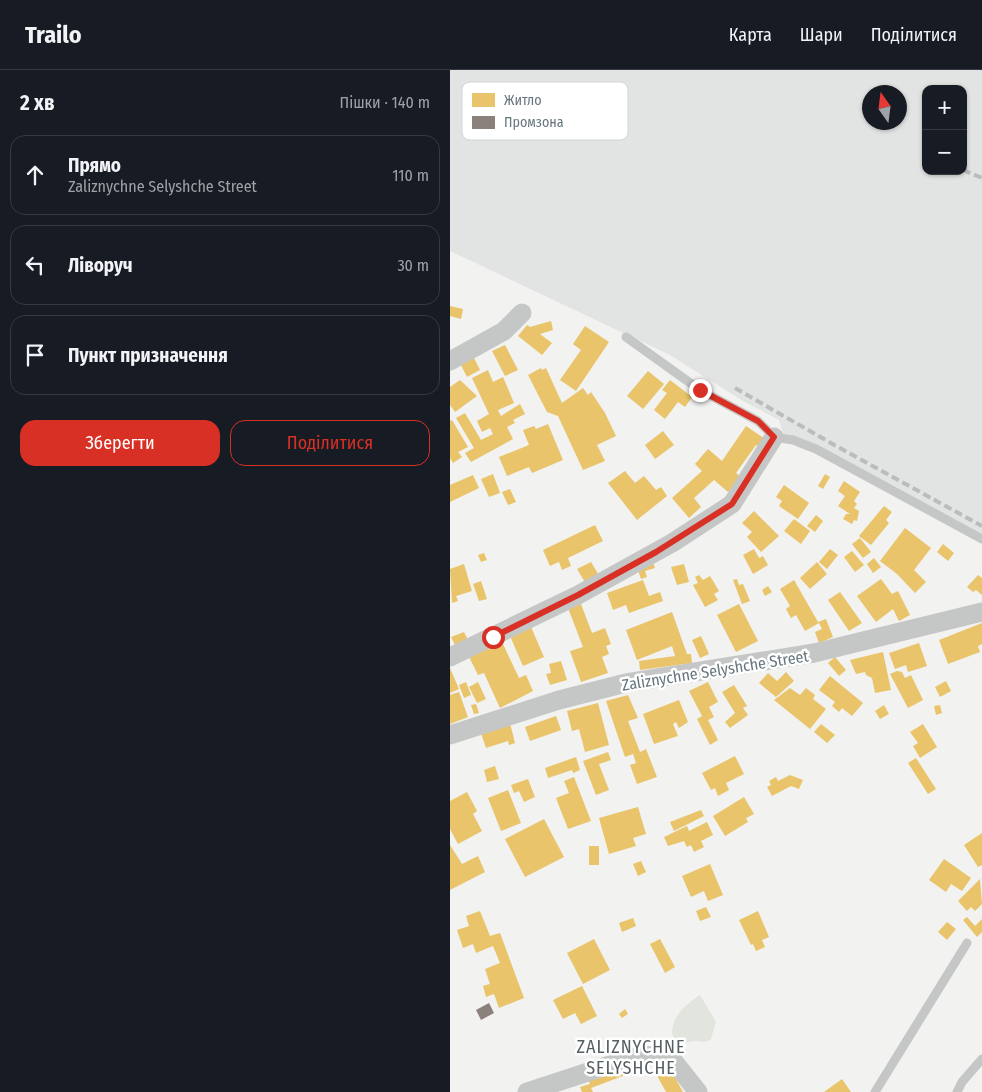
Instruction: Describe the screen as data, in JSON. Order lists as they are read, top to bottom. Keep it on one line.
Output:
{"streets":{"street":["Zaliznychne Selyshche Street"]},"districts":["ZALIZNYCHNE SELYSHCHE"],"legend":["Житло","Промзона"],"north":"top","page":{"header":"Trailo","nav":["Карта","Шари","Поділитися"],"heading":["2 хв","Пішки · 140 m"],"map_buttons":["+","−"],"list":[["Прямо","Zaliznychne Selyshche Street","110 m"],["Ліворуч","30 m"],"Пункт призначення"],"buttons":["Зберегти","Поділитися"]}}
